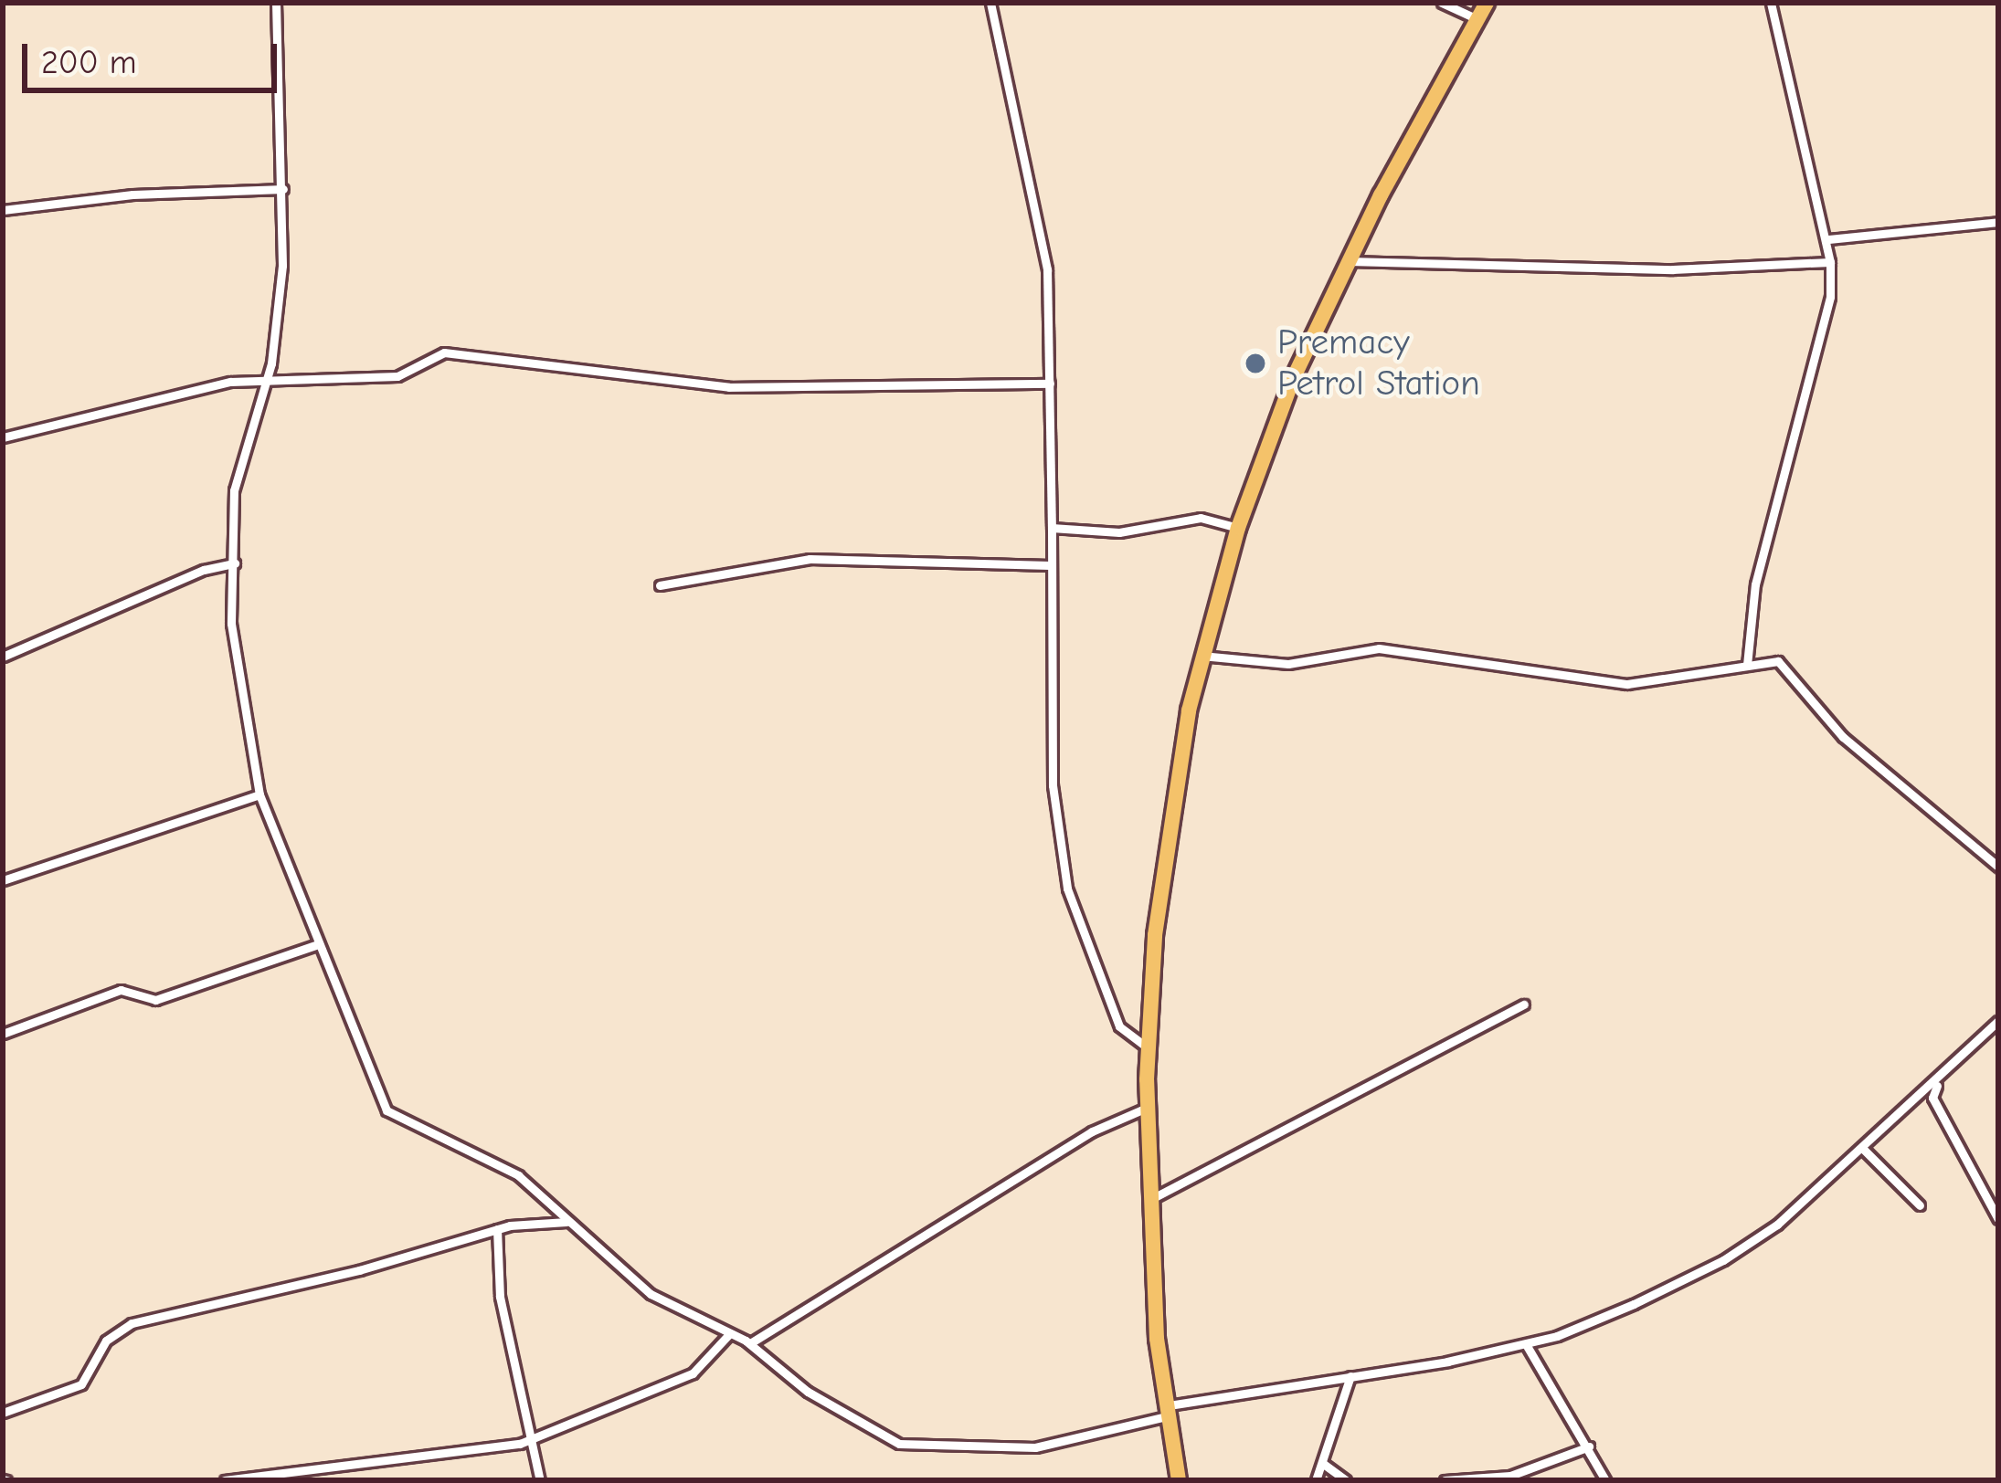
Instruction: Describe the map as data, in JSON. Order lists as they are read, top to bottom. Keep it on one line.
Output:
{"places":["Premacy Petrol Station"],"scale_bar":"200 m"}
